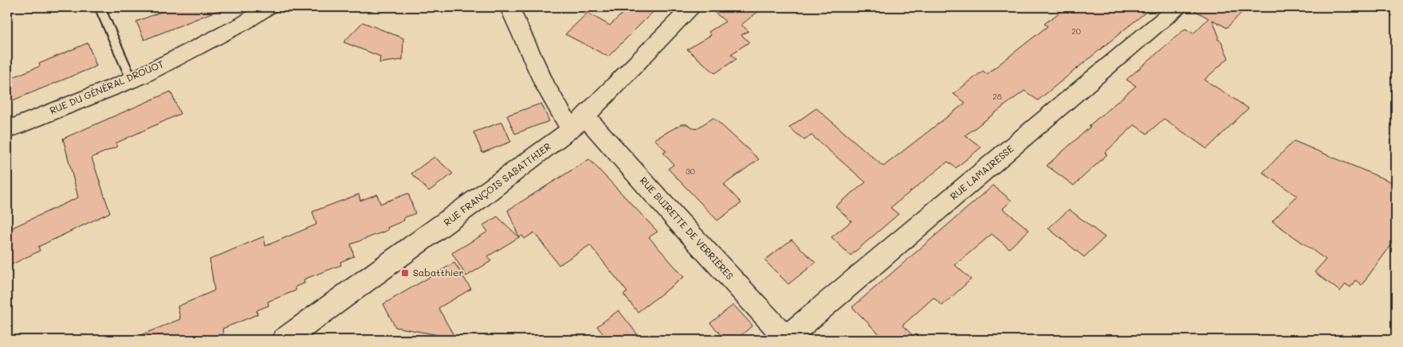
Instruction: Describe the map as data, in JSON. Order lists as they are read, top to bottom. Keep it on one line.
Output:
{"streets":{"street":["RUE DU GÉNÉRAL DROUOT","RUE LAMAIRESSE","RUE FRANÇOIS SABATTHIER","RUE BUIRETTE DE VERRIÈRES"]},"crossings":[["RUE LAMAIRESSE","RUE BUIRETTE DE VERRIÈRES"],["RUE FRANÇOIS SABATTHIER","RUE BUIRETTE DE VERRIÈRES"]],"places":{"transit":["Sabatthier"]},"house_numbers":["20","28","30"]}
